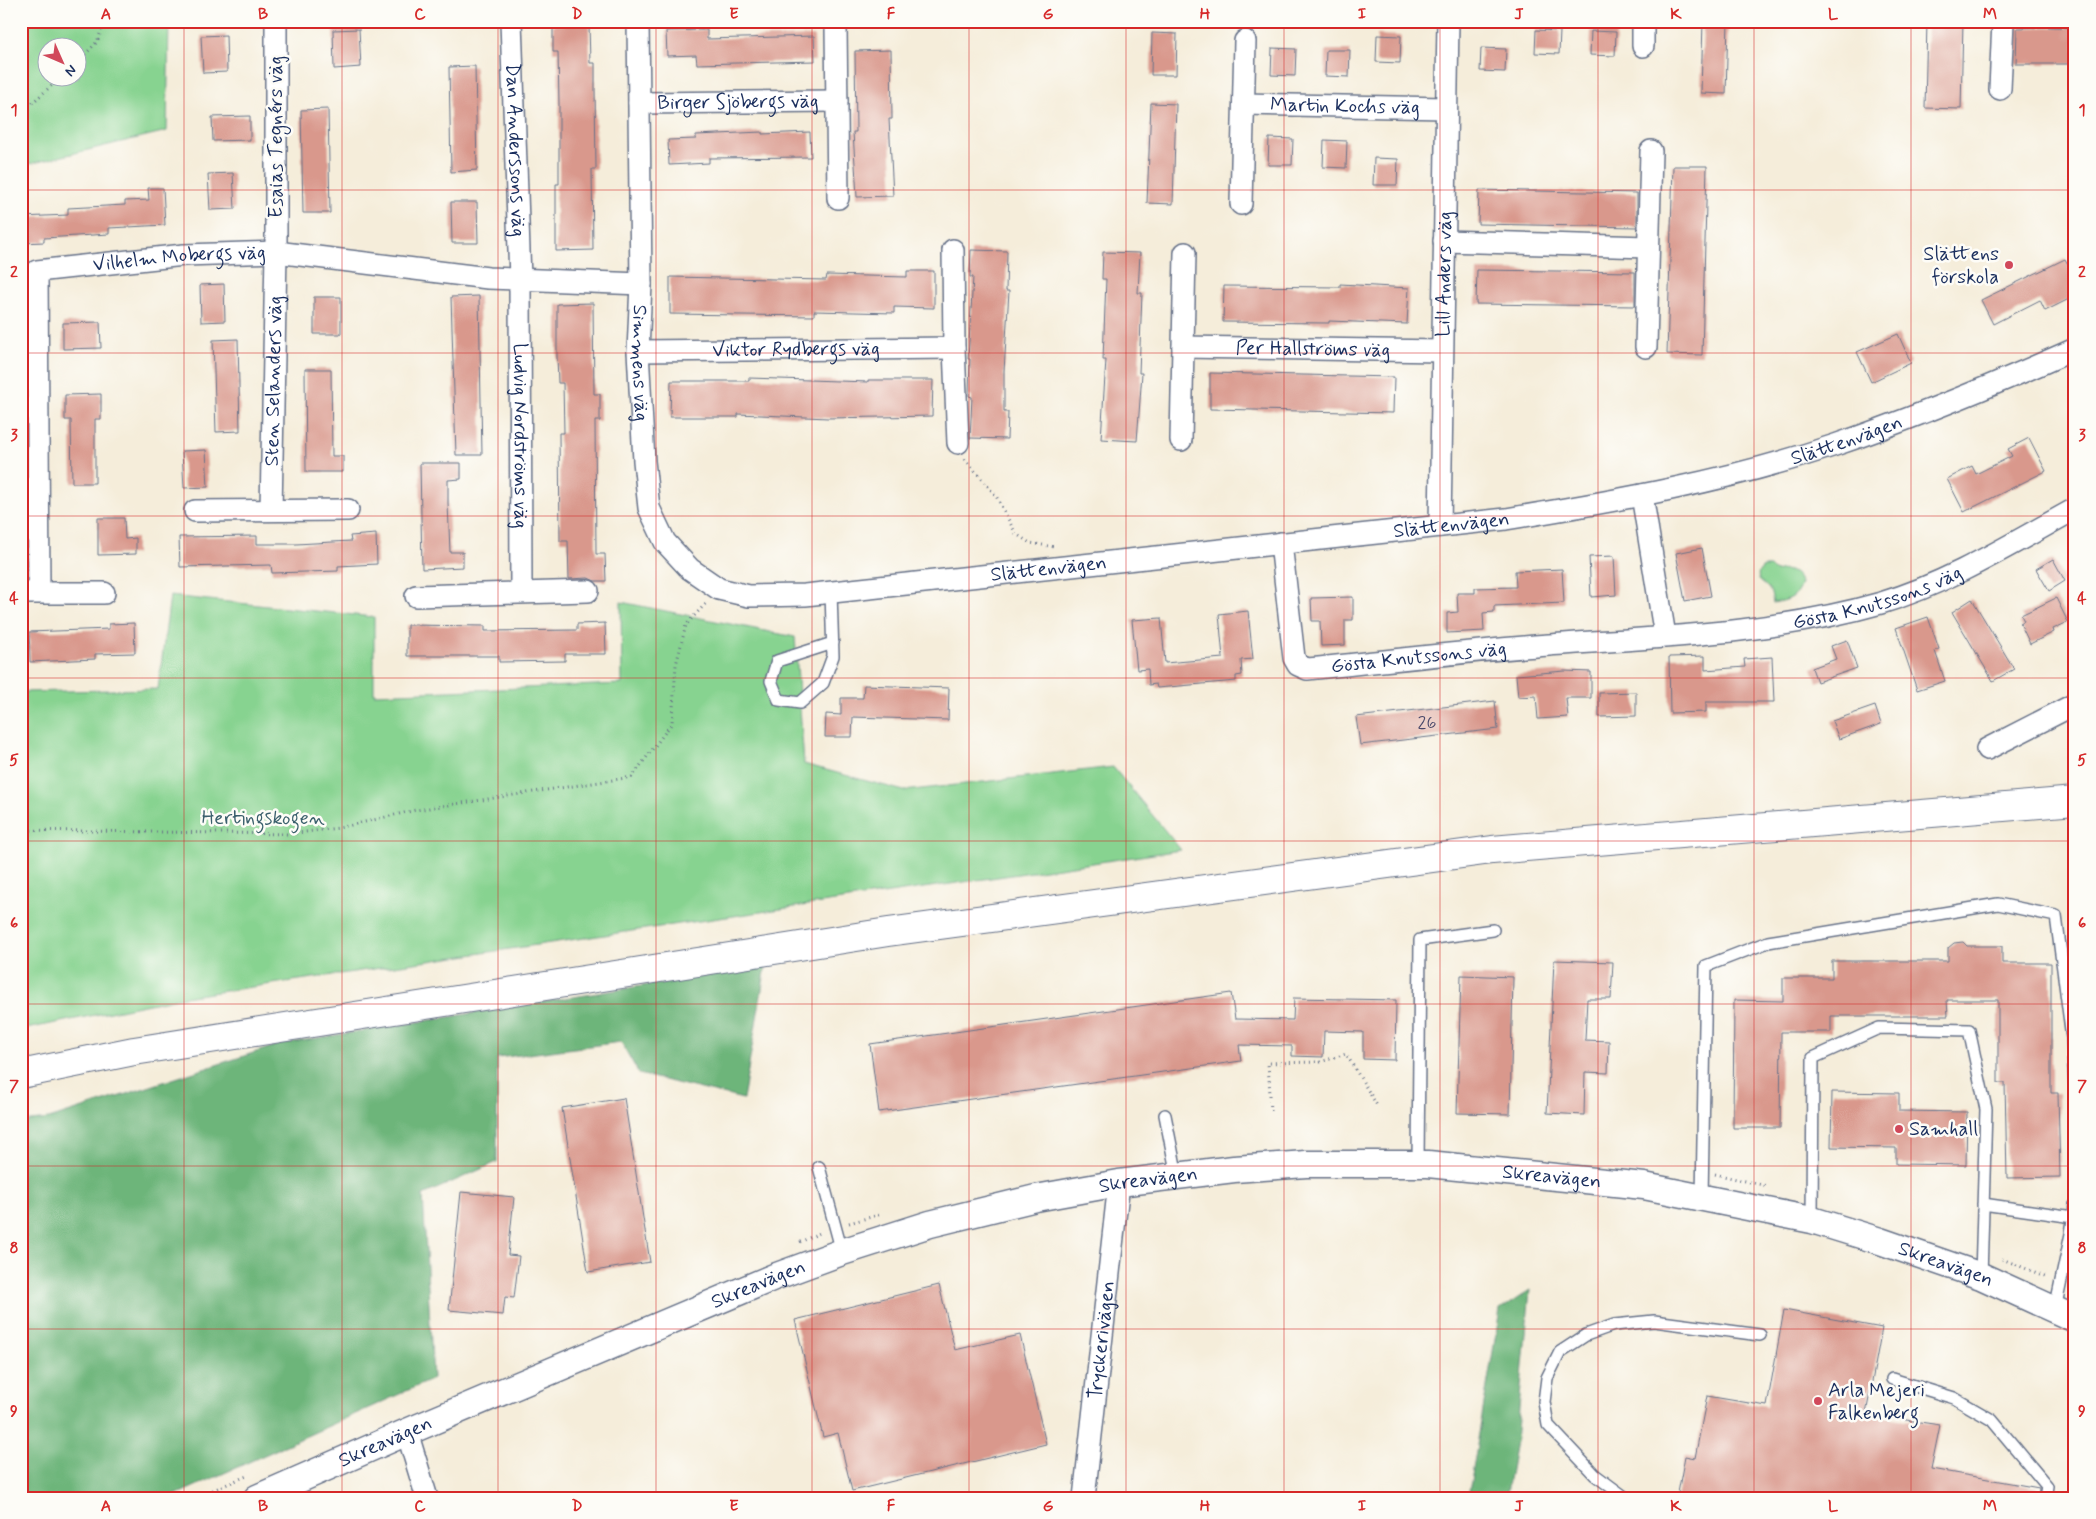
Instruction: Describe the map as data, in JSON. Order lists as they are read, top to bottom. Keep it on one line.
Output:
{"streets":{"street":["Birger Sjöbergs väg","Martin Kochs väg","Esaias Tegnérs väg","Dan Anderssons väg","Vilhelm Mobergs väg","Lill Anders väg","Per Hallströms väg","Viktor Rydbergs väg","Simmens väg","Sten Selanders väg","Ludvig Nordströms väg","Slättenvägen","Gösta Knutssons väg","Skreavägen","Tryckerivägen"]},"crossings":[["Birger Sjöbergs väg","Simmens väg"],["Martin Kochs väg","Lill Anders väg"],["Esaias Tegnérs väg","Vilhelm Mobergs väg"],["Esaias Tegnérs väg","Sten Selanders väg"],["Dan Anderssons väg","Vilhelm Mobergs väg"],["Dan Anderssons väg","Ludvig Nordströms väg"],["Vilhelm Mobergs väg","Simmens väg"],["Vilhelm Mobergs väg","Sten Selanders väg"],["Vilhelm Mobergs väg","Ludvig Nordströms väg"],["Lill Anders väg","Per Hallströms väg"],["Lill Anders väg","Slättenvägen"],["Viktor Rydbergs väg","Simmens väg"],["Simmens väg","Slättenvägen"],["Slättenvägen","Gösta Knutssons väg"],["Skreavägen","Tryckerivägen"]],"parks":["Hertingskogen"],"places":["Slättens förskola","Samhall","Arla Mejeri Falkenberg"],"house_numbers":["26"],"north":"bottom right","grid":{"columns":["A","B","C","D","E","F","G","H","I","J","K","L","M"],"rows":["1","2","3","4","5","6","7","8","9"]}}
